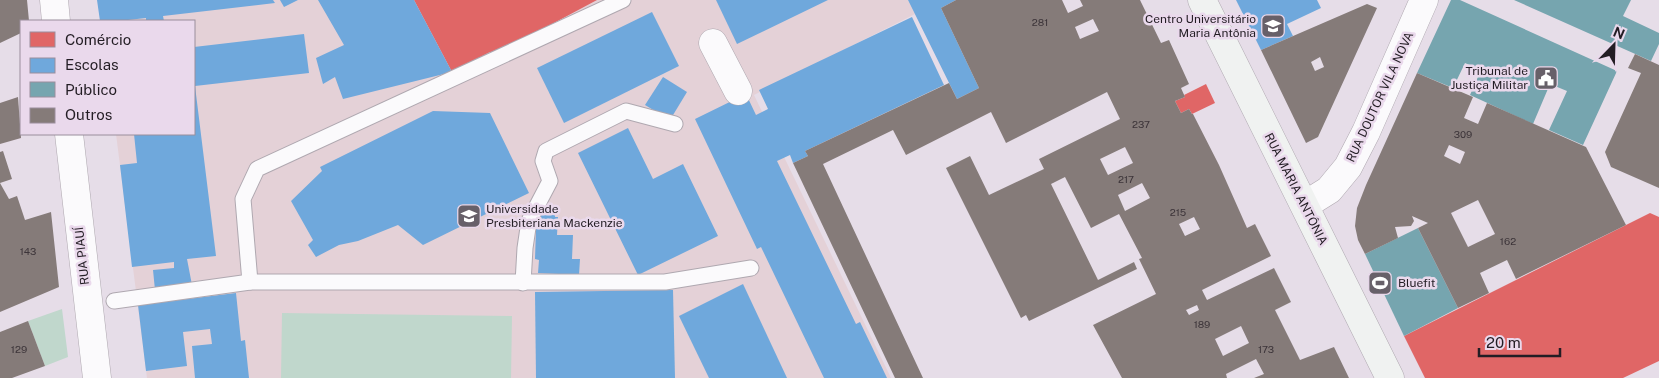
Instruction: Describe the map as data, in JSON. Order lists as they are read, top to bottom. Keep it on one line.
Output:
{"streets":{"street":["RUA DOUTOR VILA NOVA","RUA MARIA ANTÔNIA","RUA PIAUÍ"]},"crossings":[["RUA DOUTOR VILA NOVA","RUA MARIA ANTÔNIA"]],"places":{"school or university":["Centro Universitário Maria Antônia","Universidade Presbiteriana Mackenzie"],"public building":["Tribunal de Justiça Militar"],"sports":["Bluefit"]},"house_numbers":["281","237","309","217","215","162","143","189","129","173"],"legend":["Comércio","Escolas","Público","Outros"],"scale_bar":"20 m","north":"top right"}
